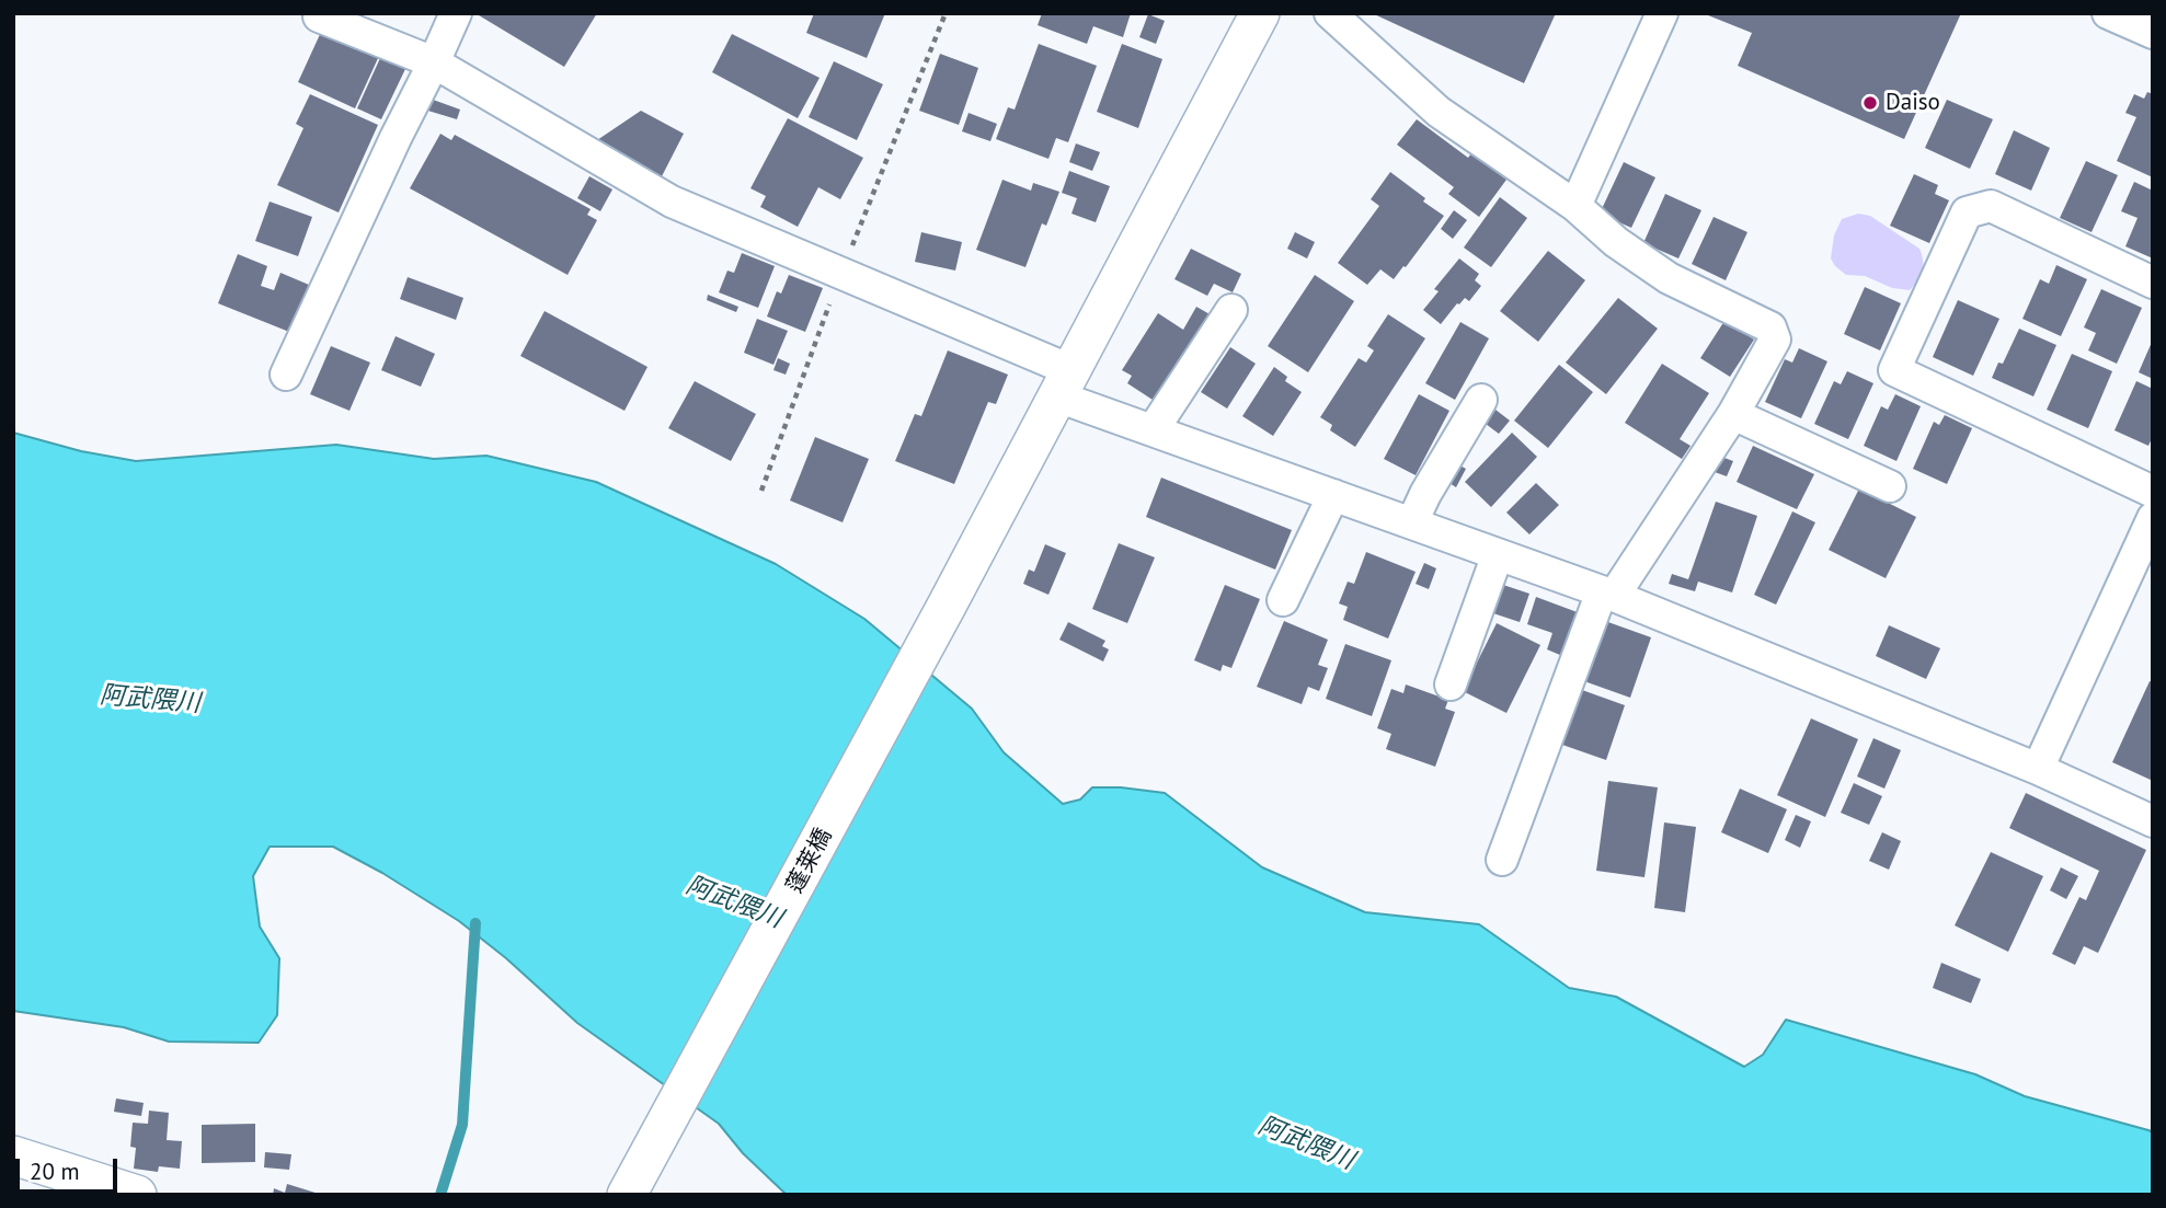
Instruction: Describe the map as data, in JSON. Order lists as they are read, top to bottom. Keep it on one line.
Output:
{"streets":{"street":["蓬莱橋"]},"water":["阿武隈川"],"places":["Daiso"],"scale_bar":"20 m"}
